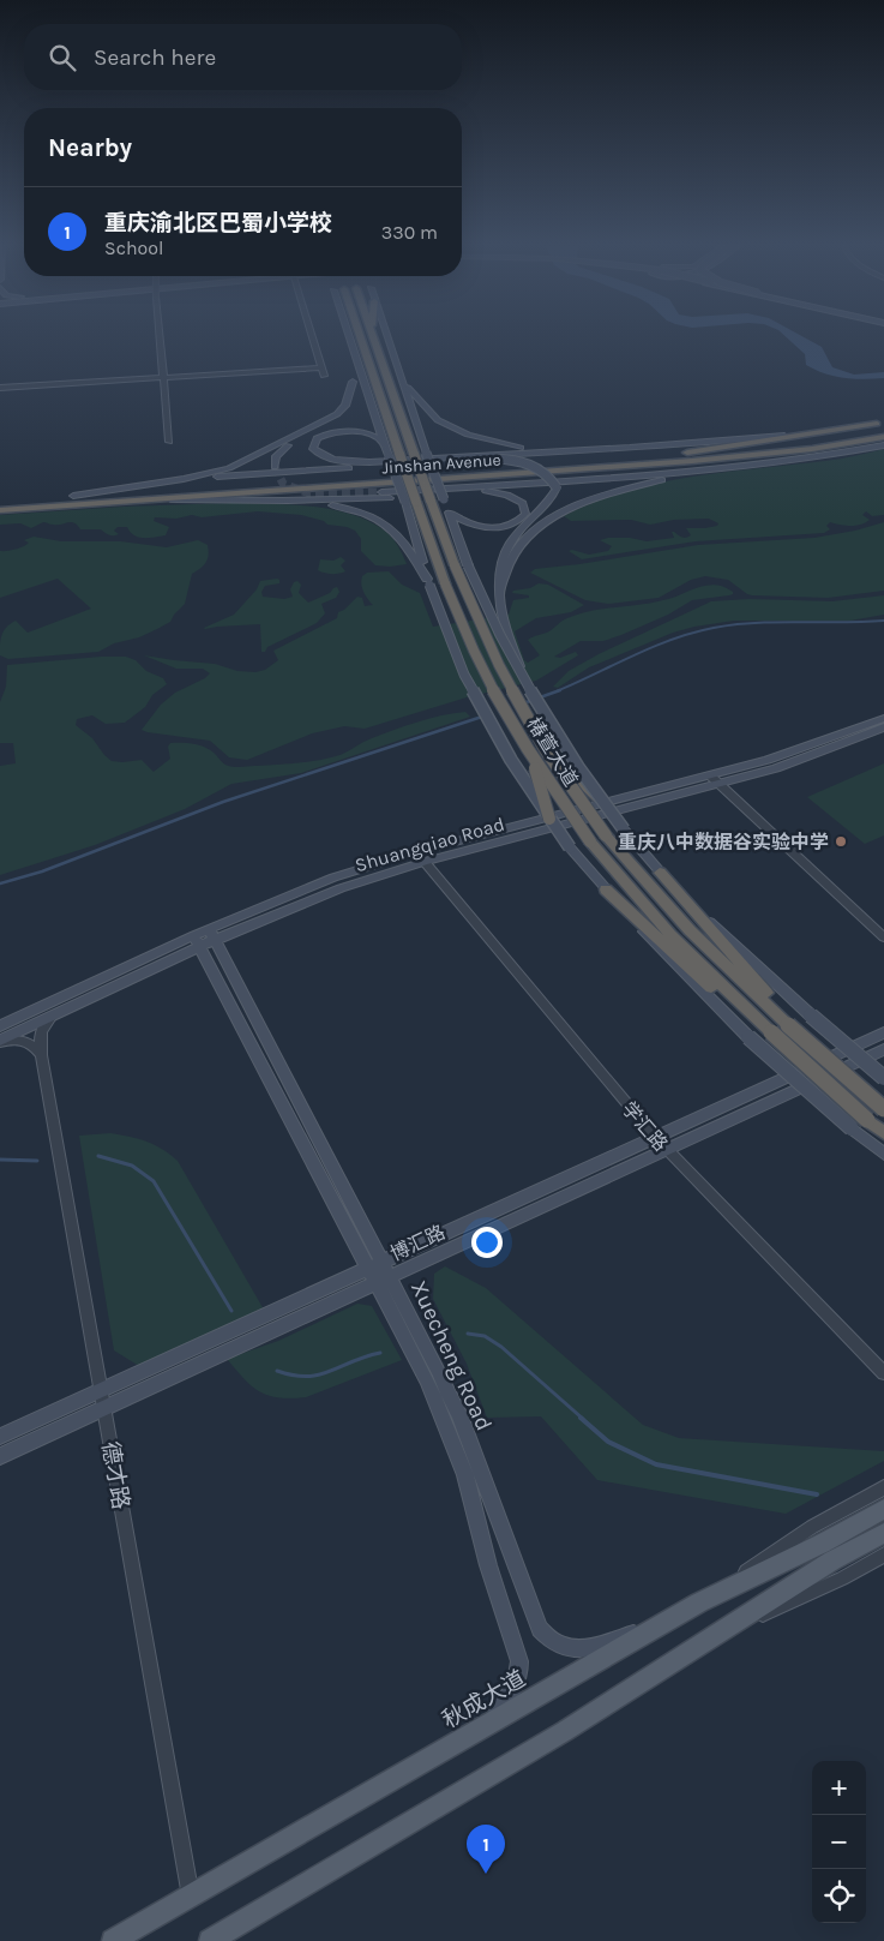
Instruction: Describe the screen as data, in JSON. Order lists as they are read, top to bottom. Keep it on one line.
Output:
{"streets":{"highway":["Jinshan Avenue","椿萱大道"],"main road":["Shuangqiao Road","博汇路","Xuecheng Road","秋成大道"],"street":["学汇路","德才路"]},"crossings":[["Shuangqiao Road","学汇路"],["Shuangqiao Road","Xuecheng Road"],["Shuangqiao Road","德才路"],["学汇路","博汇路"],["博汇路","Xuecheng Road"],["博汇路","德才路"],["Xuecheng Road","秋成大道"],["德才路","秋成大道"]],"places":["重庆八中数据谷实验中学"],"page":{"search":"Search here","heading":"Nearby","list":[{"mark":"1","name":"重庆渝北区巴蜀小学校","note":"School","value":"330 m"}],"map_buttons":["+","−"],"pins":"1"}}
